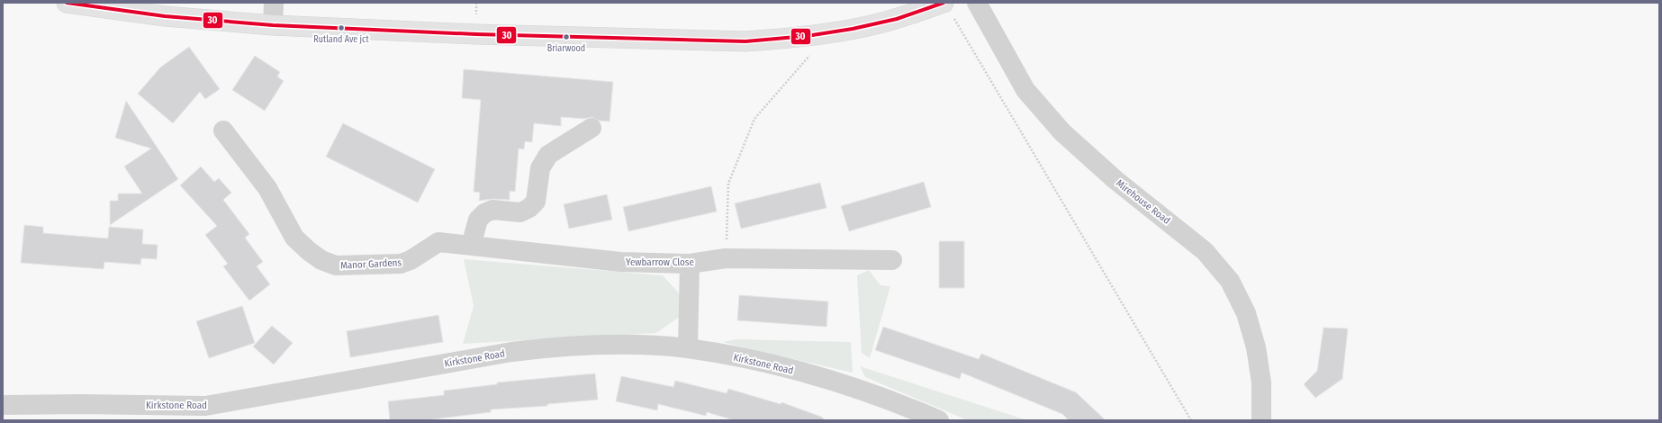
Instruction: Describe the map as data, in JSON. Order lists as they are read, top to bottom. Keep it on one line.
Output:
{"streets":{"street":["Mirehouse Road","Yewbarrow Close","Manor Gardens","Kirkstone Road"]},"crossings":[["Yewbarrow Close","Manor Gardens"]],"places":["Rutland Ave jct","Briarwood"],"lines":["transit line 30"]}
